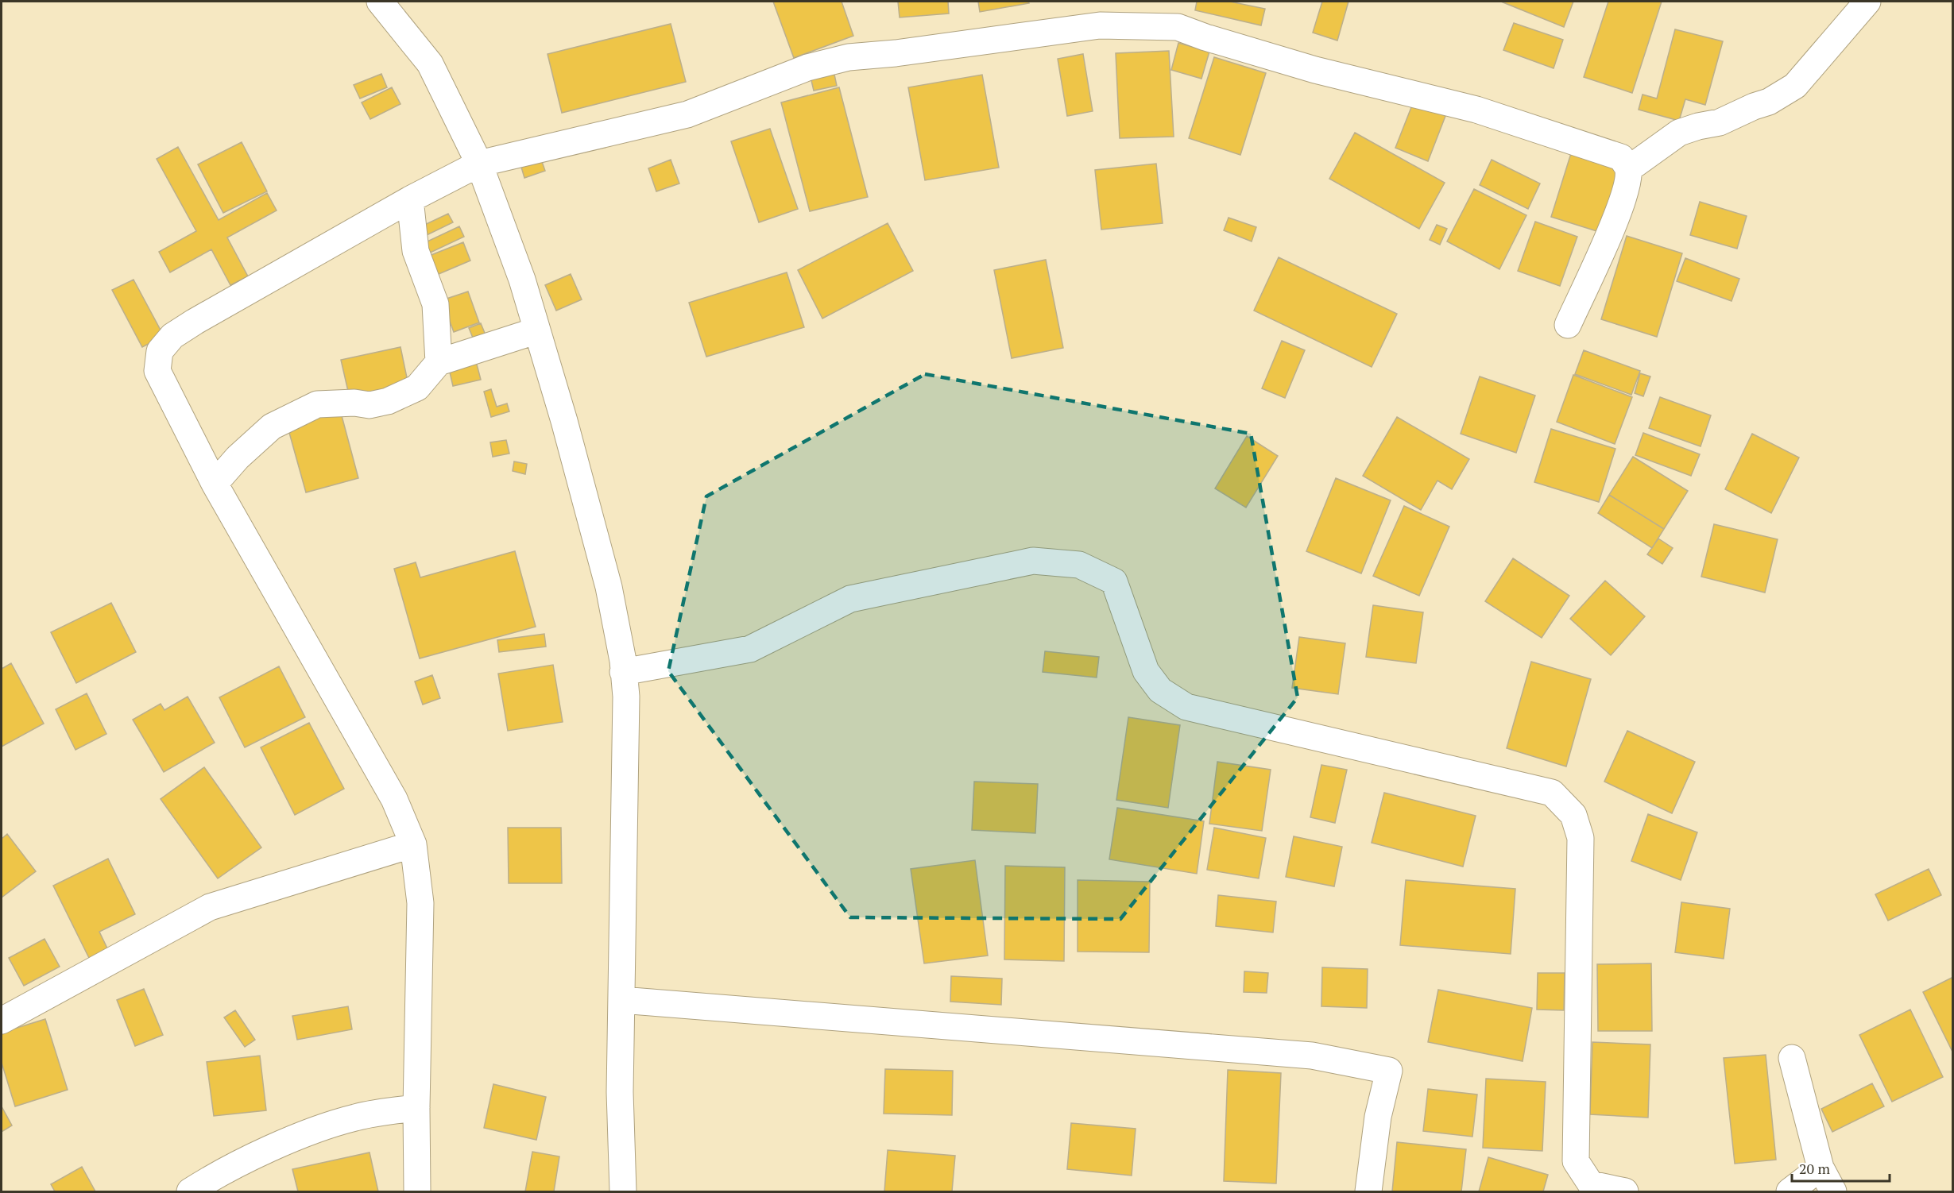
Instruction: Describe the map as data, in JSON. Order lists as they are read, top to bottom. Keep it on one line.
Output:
{"scale_bar":"20 m"}
